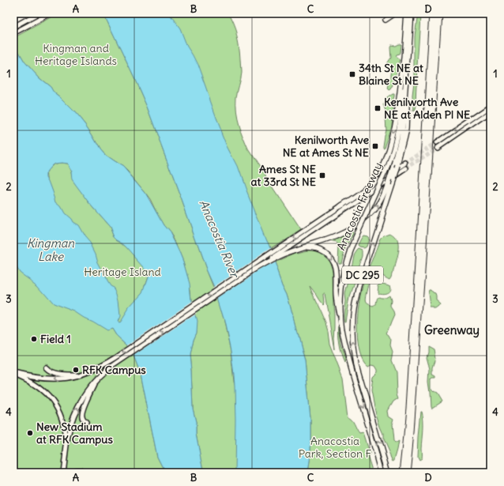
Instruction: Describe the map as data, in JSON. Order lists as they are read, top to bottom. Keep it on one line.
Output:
{"streets":{"highway":["Anacostia Freeway","DC 295"]},"crossings":[["Anacostia Freeway","DC 295"]],"districts":["Greenway"],"water":["Anacostia River","Kingman Lake"],"parks":["Kingman and Heritage Islands","Heritage Island","Anacostia Park, Section F"],"places":{"transit":["34th St NE at Blaine St NE","Kenilworth Ave NE at Alden Pl NE","Kenilworth Ave NE at Ames St NE","Ames St NE at 33rd St NE"],"other":["Field 1","RFK Campus","New Stadium at RFK Campus"]},"grid":{"columns":["A","B","C","D"],"rows":["1","2","3","4"]}}
